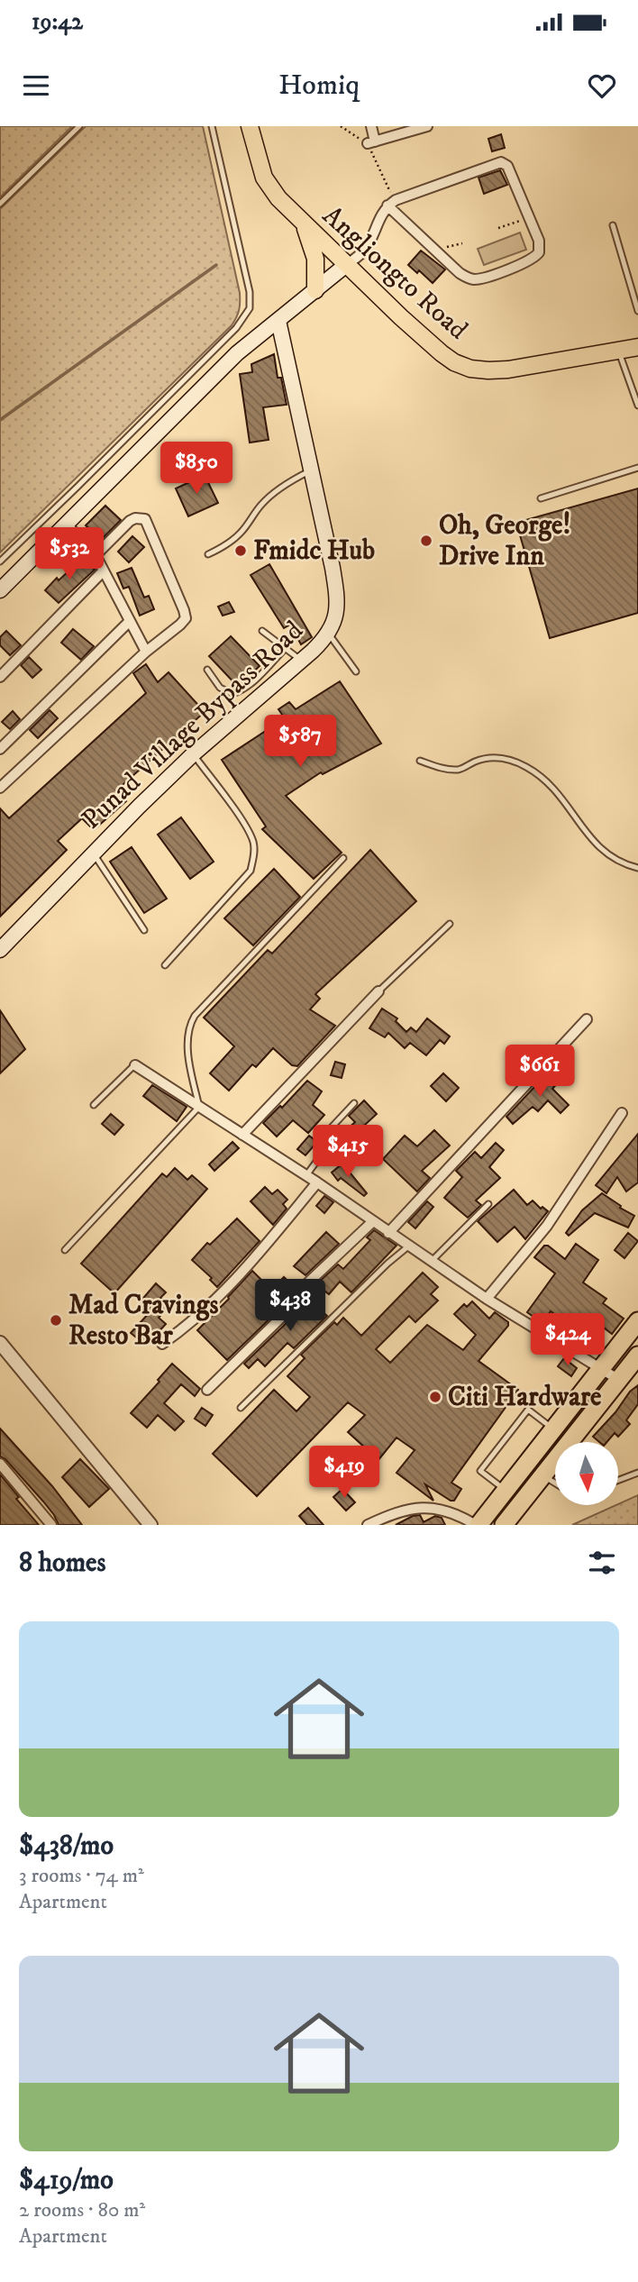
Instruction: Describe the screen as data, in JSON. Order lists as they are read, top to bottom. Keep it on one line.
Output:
{"streets":{"main road":["Angliongto Road","Punad Village Bypass Road"]},"places":["Oh, George! Drive Inn","Fmidc Hub","Mad Cravings Resto Bar","Citi Hardware"],"north":"bottom","page":{"status":"19:42","header":"Homiq","price":["$850","$532","$587","$661","$415","$438","$424","$419"],"heading":"8 homes","list":[{"name":"$438/mo","note":"3 rooms · 74 m² · Apartment"},{"name":"$419/mo","note":"2 rooms · 80 m² · Apartment"}]}}
